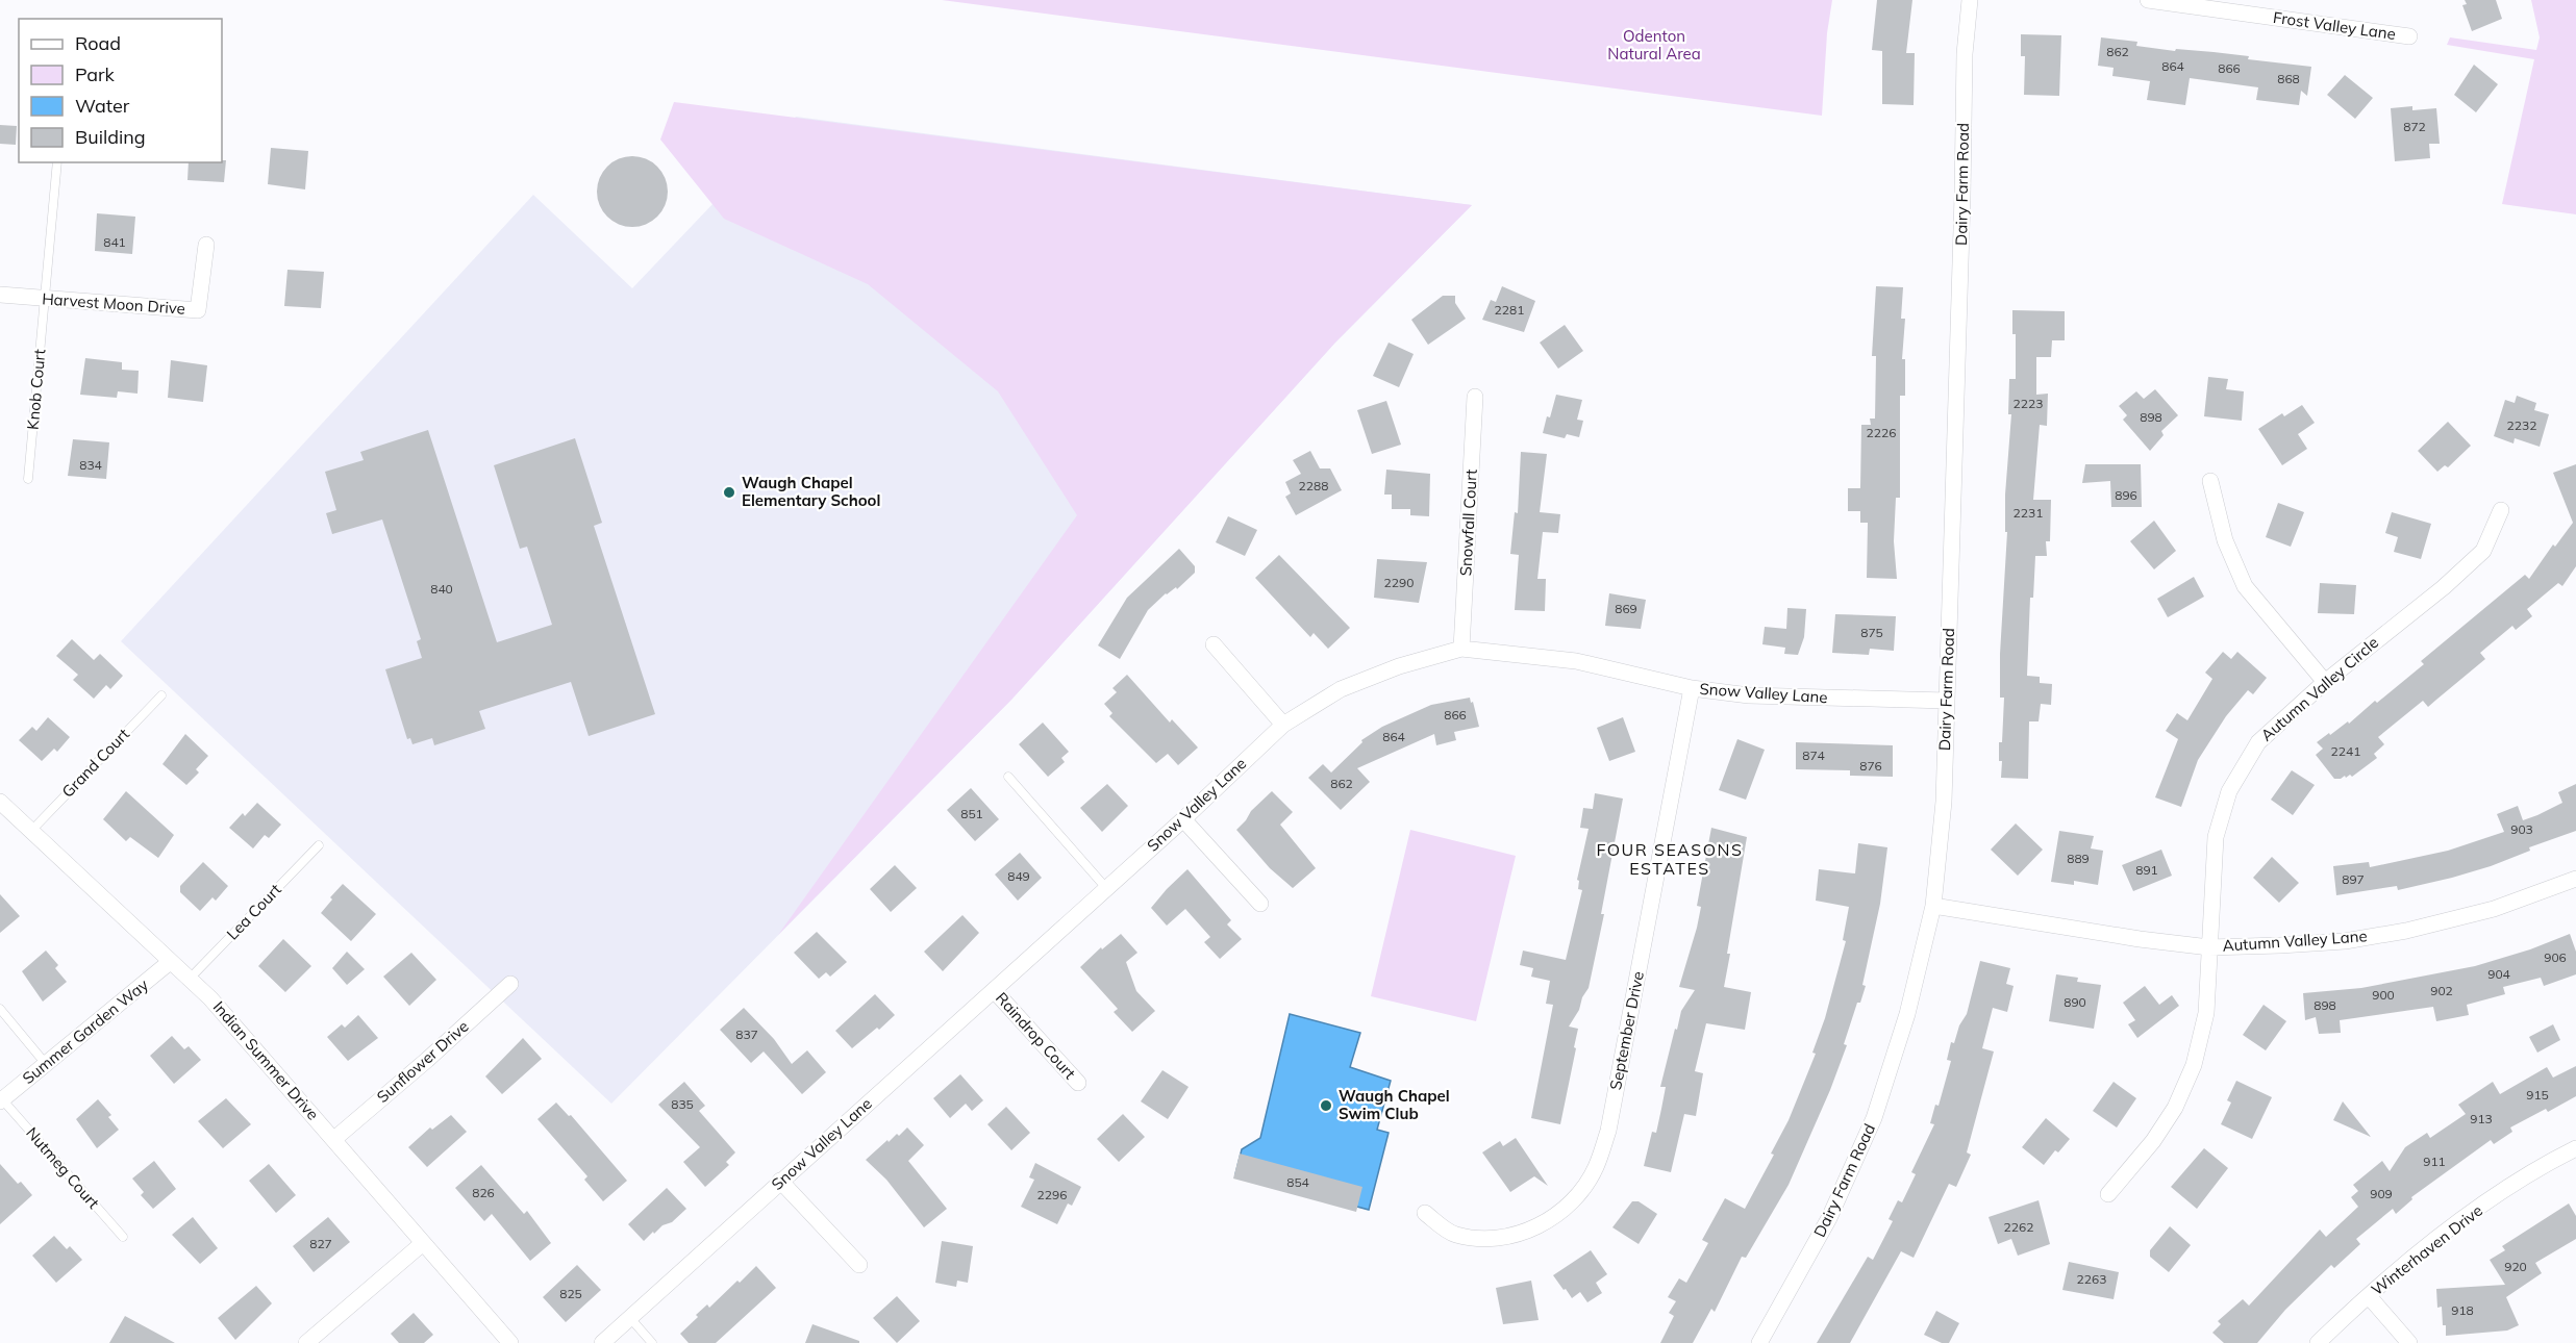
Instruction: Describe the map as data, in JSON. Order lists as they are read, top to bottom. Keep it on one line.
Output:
{"streets":{"street":["Frost Valley Lane","Dairy Farm Road","Harvest Moon Drive","Snowfall Court","Autumn Valley Circle","Snow Valley Lane","Autumn Valley Lane","September Drive","Summer Garden Way","Raindrop Court","Indian Summer Drive","Sunflower Drive","Winterhaven Drive"],"lane":["Knob Court","Grand Court","Lea Court","Nutmeg Court"]},"crossings":[["Dairy Farm Road","Snow Valley Lane"],["Dairy Farm Road","Autumn Valley Lane"],["Harvest Moon Drive","Knob Court"],["Snowfall Court","Snow Valley Lane"],["Autumn Valley Circle","Autumn Valley Lane"],["Snow Valley Lane","September Drive"],["Snow Valley Lane","Raindrop Court"],["Grand Court","Indian Summer Drive"],["Lea Court","Indian Summer Drive"],["Summer Garden Way","Indian Summer Drive"],["Summer Garden Way","Nutmeg Court"],["Indian Summer Drive","Sunflower Drive"]],"districts":["FOUR SEASONS ESTATES"],"parks":["Odenton Natural Area"],"places":["Waugh Chapel Elementary School","Waugh Chapel Swim Club"],"house_numbers":["862","864","866","868","872","841","2281","2223","898","2232","2226","834","2288","896","2231","2290","840","869","875","866","864","2241","874","876","862","851","903","889","891","849","897","906","904","902","900","890","898","837","915","835","913","911","854","826","909","2296","2262","827","920","2263","825","918"],"legend":["Road","Park","Water","Building"]}
